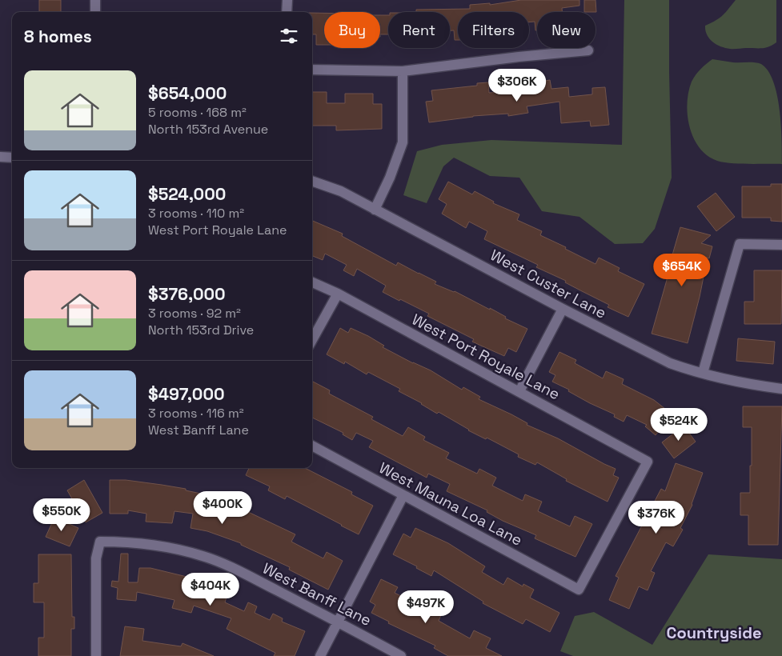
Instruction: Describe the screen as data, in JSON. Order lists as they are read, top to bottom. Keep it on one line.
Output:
{"streets":{"street":["West Custer Lane","West Port Royale Lane","West Mauna Loa Lane","West Banff Lane"]},"crossings":[["West Port Royale Lane","West Mauna Loa Lane"]],"districts":["Countryside"],"page":{"chip":["Buy","Rent","Filters","New"],"heading":"8 homes","list":[{"name":"$654,000","note":"5 rooms · 168 m² · North 153rd Avenue"},{"name":"$524,000","note":"3 rooms · 110 m² · West Port Royale Lane"},{"name":"$376,000","note":"3 rooms · 92 m² · North 153rd Drive"},{"name":"$497,000","note":"3 rooms · 116 m² · West Banff Lane"}],"price":["$306K","$654K","$524K","$400K","$550K","$376K","$404K","$497K"]}}
